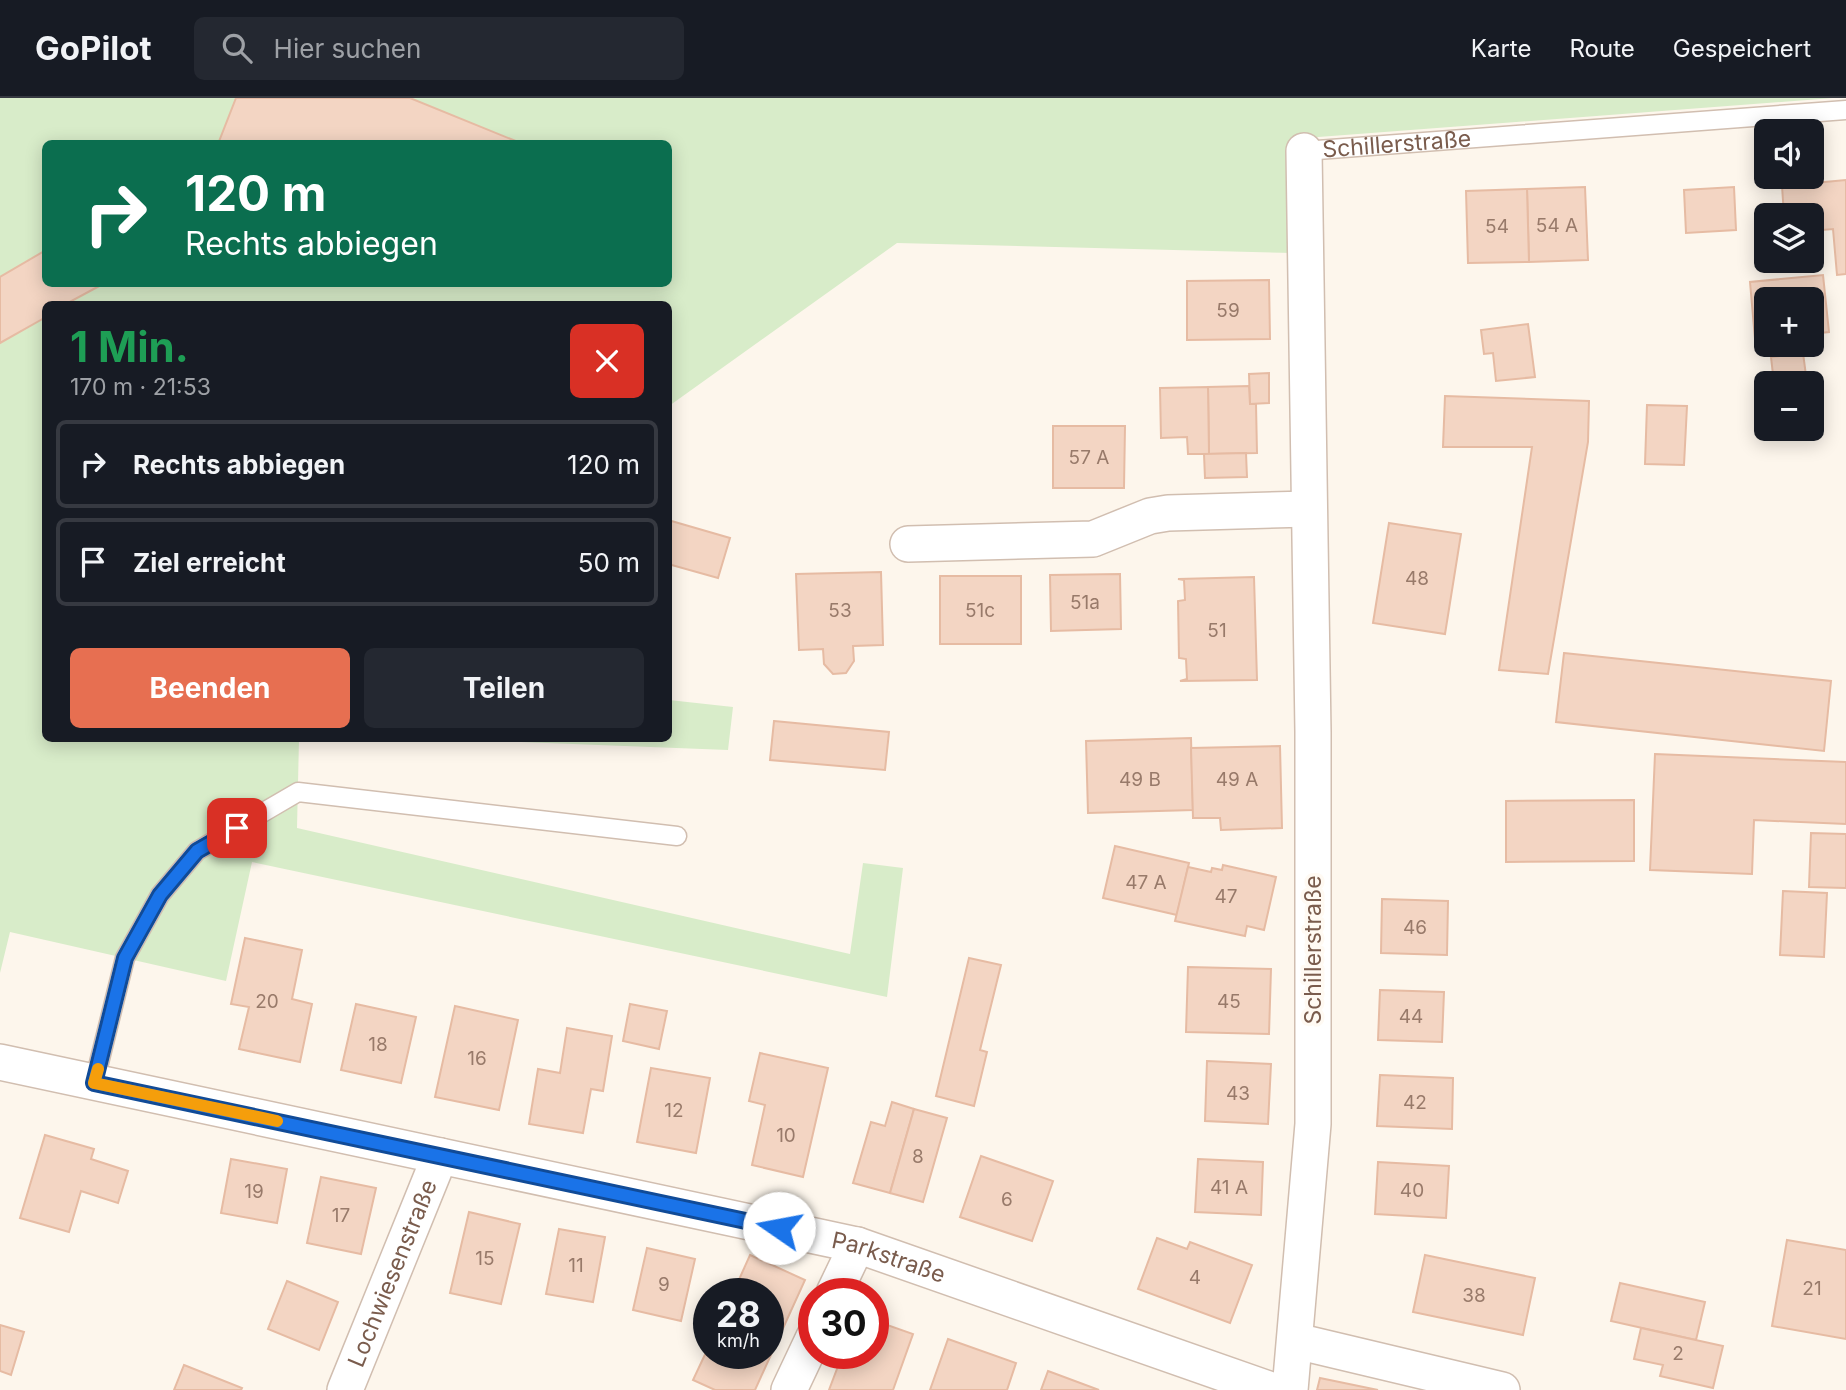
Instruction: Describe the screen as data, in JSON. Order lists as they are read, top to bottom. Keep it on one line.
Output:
{"streets":{"street":["Schillerstraße","Parkstraße","Lochwiesenstraße"]},"crossings":[["Parkstraße","Lochwiesenstraße"]],"house_numbers":["54 A","54","59","57 A","48","51a","53","51c","51","49 B","49 A","47 A","47","46","20","45","44","18","16","43","42","12","10","8","41 A","40","19","6","17","15","11","4","9","21","38","2"],"page":{"header":"GoPilot","search":"Hier suchen","nav":["Karte","Route","Gespeichert"],"map_buttons":["+","−"],"turn":["120 m","Rechts abbiegen"],"heading":["1 Min.","170 m · 21:53"],"list":[{"name":"Rechts abbiegen","value":"120 m"},{"name":"Ziel erreicht","value":"50 m"}],"buttons":["Beenden","Teilen"],"speed":"28 km/h","limit":"30"}}
